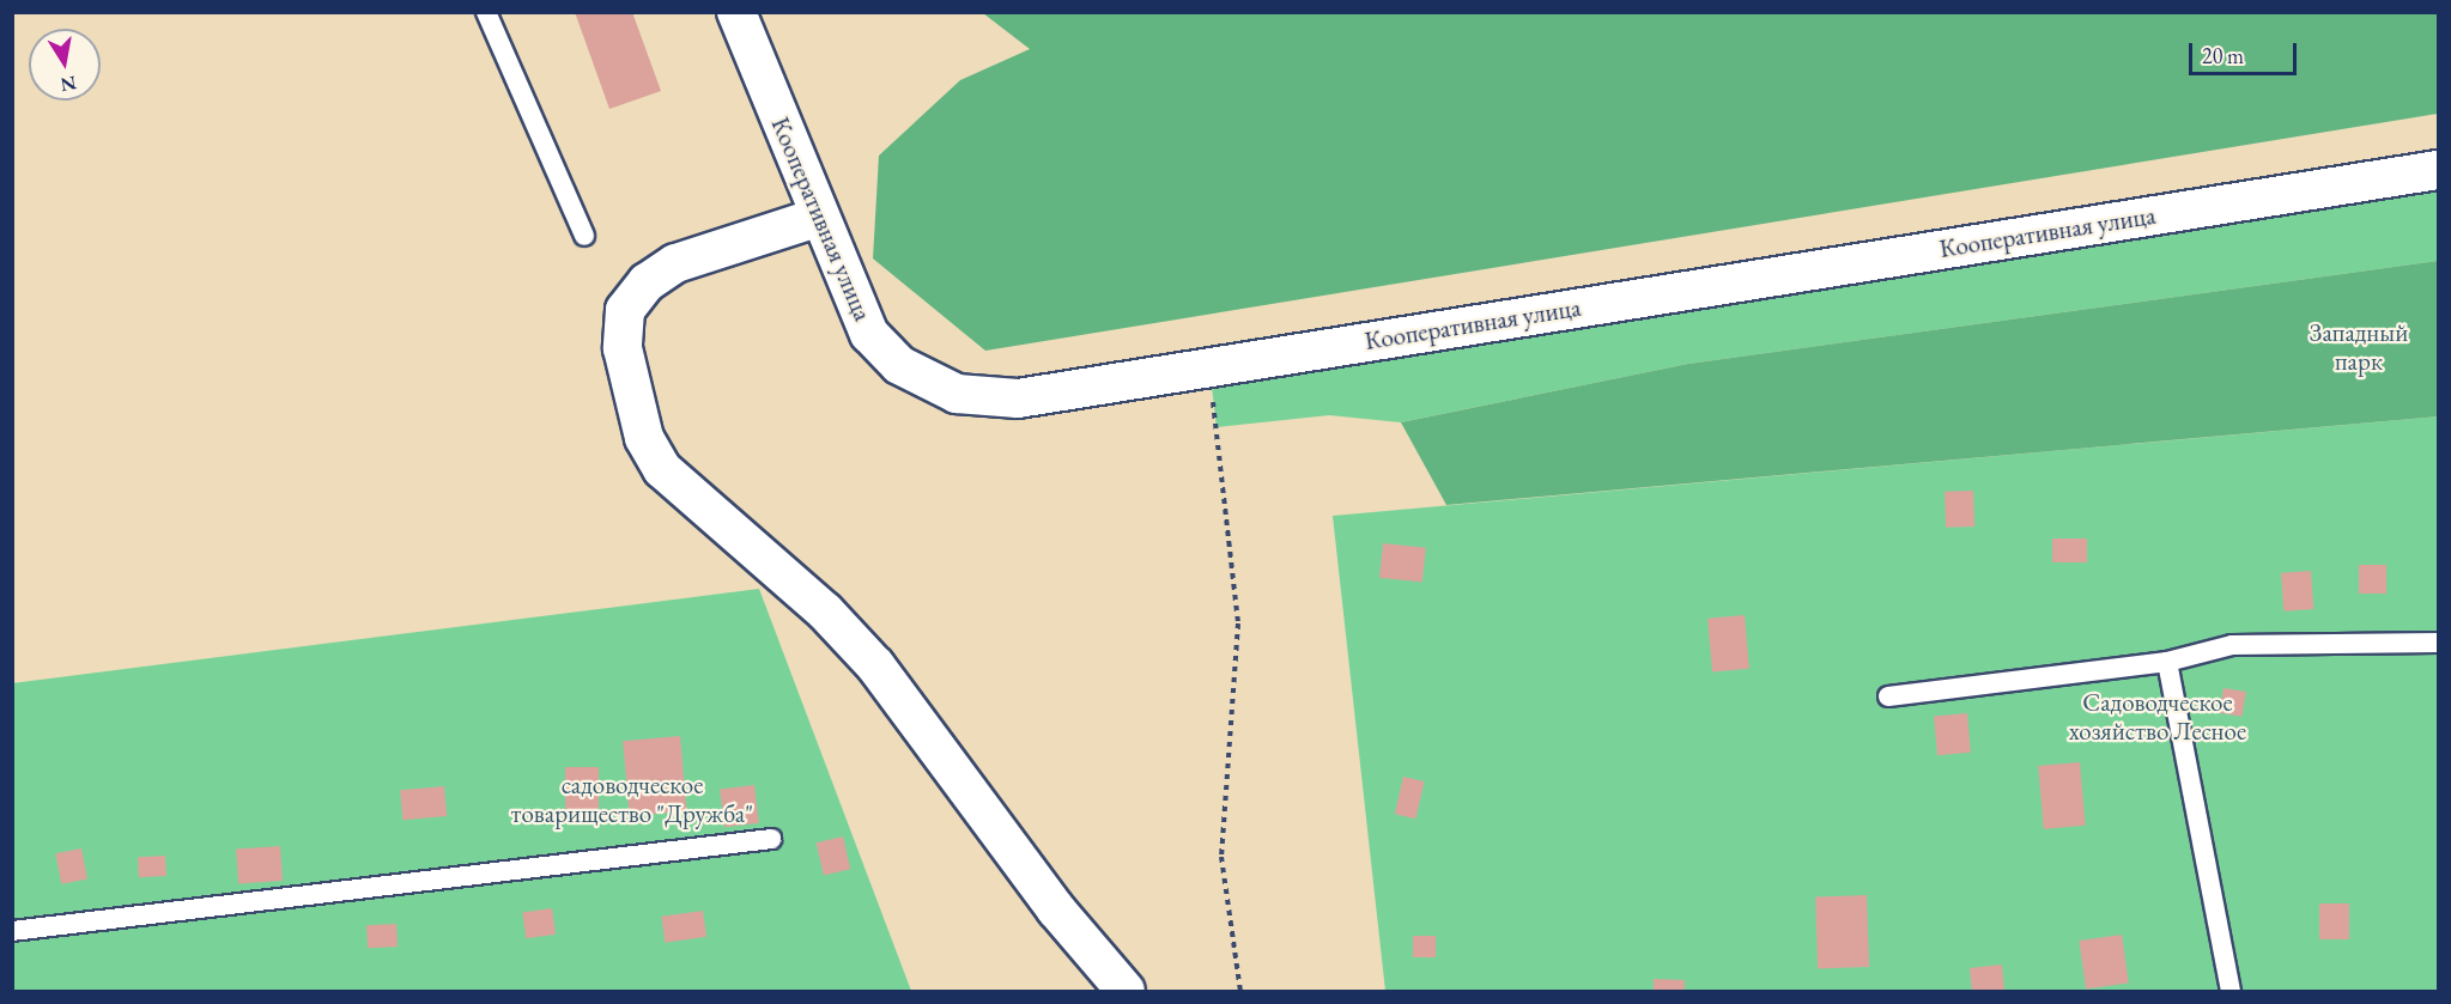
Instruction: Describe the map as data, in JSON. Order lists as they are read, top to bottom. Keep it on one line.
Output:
{"streets":{"street":["Кооперативная улица"]},"parks":["Западный парк","Садоводческое хозяйство Лесное","садоводческое товарищество \"Дружба\""],"scale_bar":"20 m","north":"bottom"}
